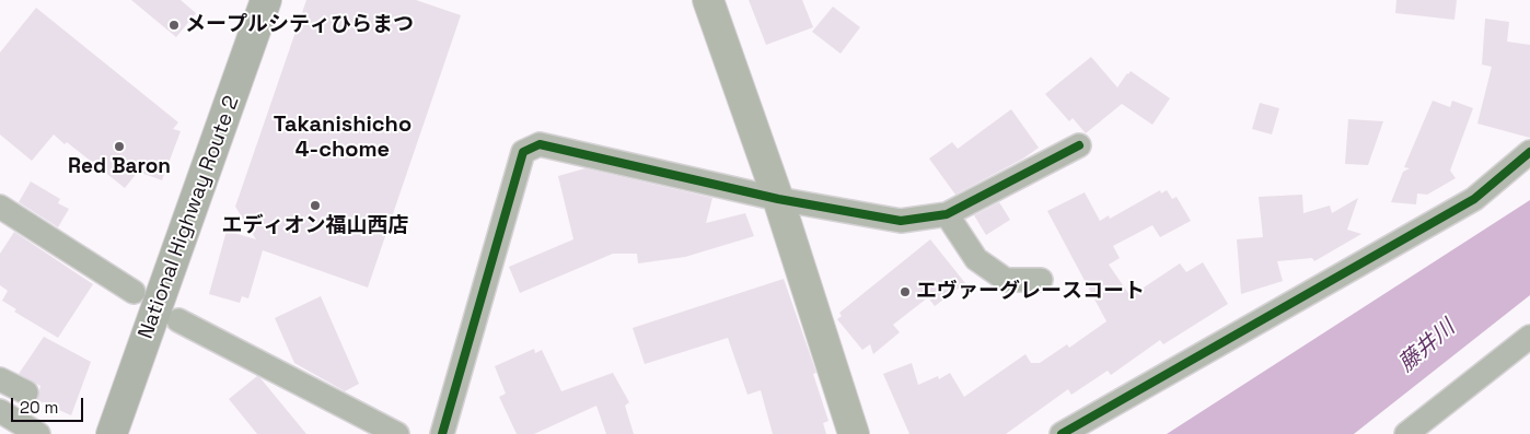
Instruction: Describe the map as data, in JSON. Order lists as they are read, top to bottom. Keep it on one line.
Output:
{"streets":{"highway":["National Highway Route 2"]},"districts":["Takanishicho 4-chome"],"water":["藤井川"],"places":["メープルシティひらまつ","Red Baron","エディオン福山西店","エヴァーグレースコート"],"scale_bar":"20 m"}
